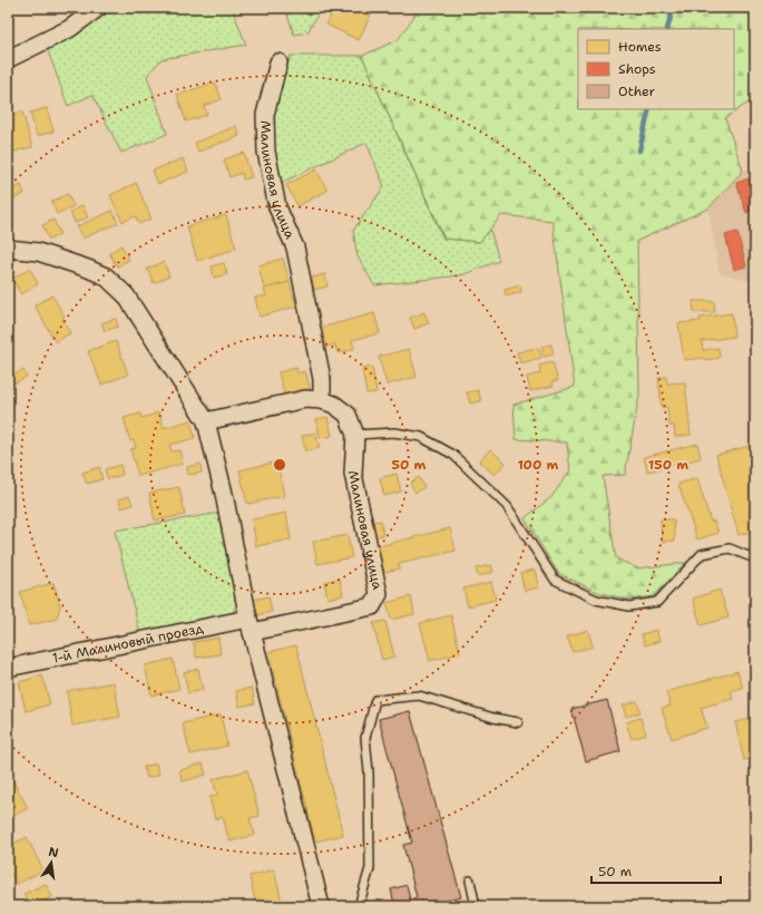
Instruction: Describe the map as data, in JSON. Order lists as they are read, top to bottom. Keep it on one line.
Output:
{"streets":{"street":["Малиновая улица","1-й Малиновый проезд"]},"crossings":[["Малиновая улица","1-й Малиновый проезд"]],"legend":["Homes","Shops","Other"],"scale_bar":"50 m","north":"top","rings":["50 m","100 m","150 m"]}
